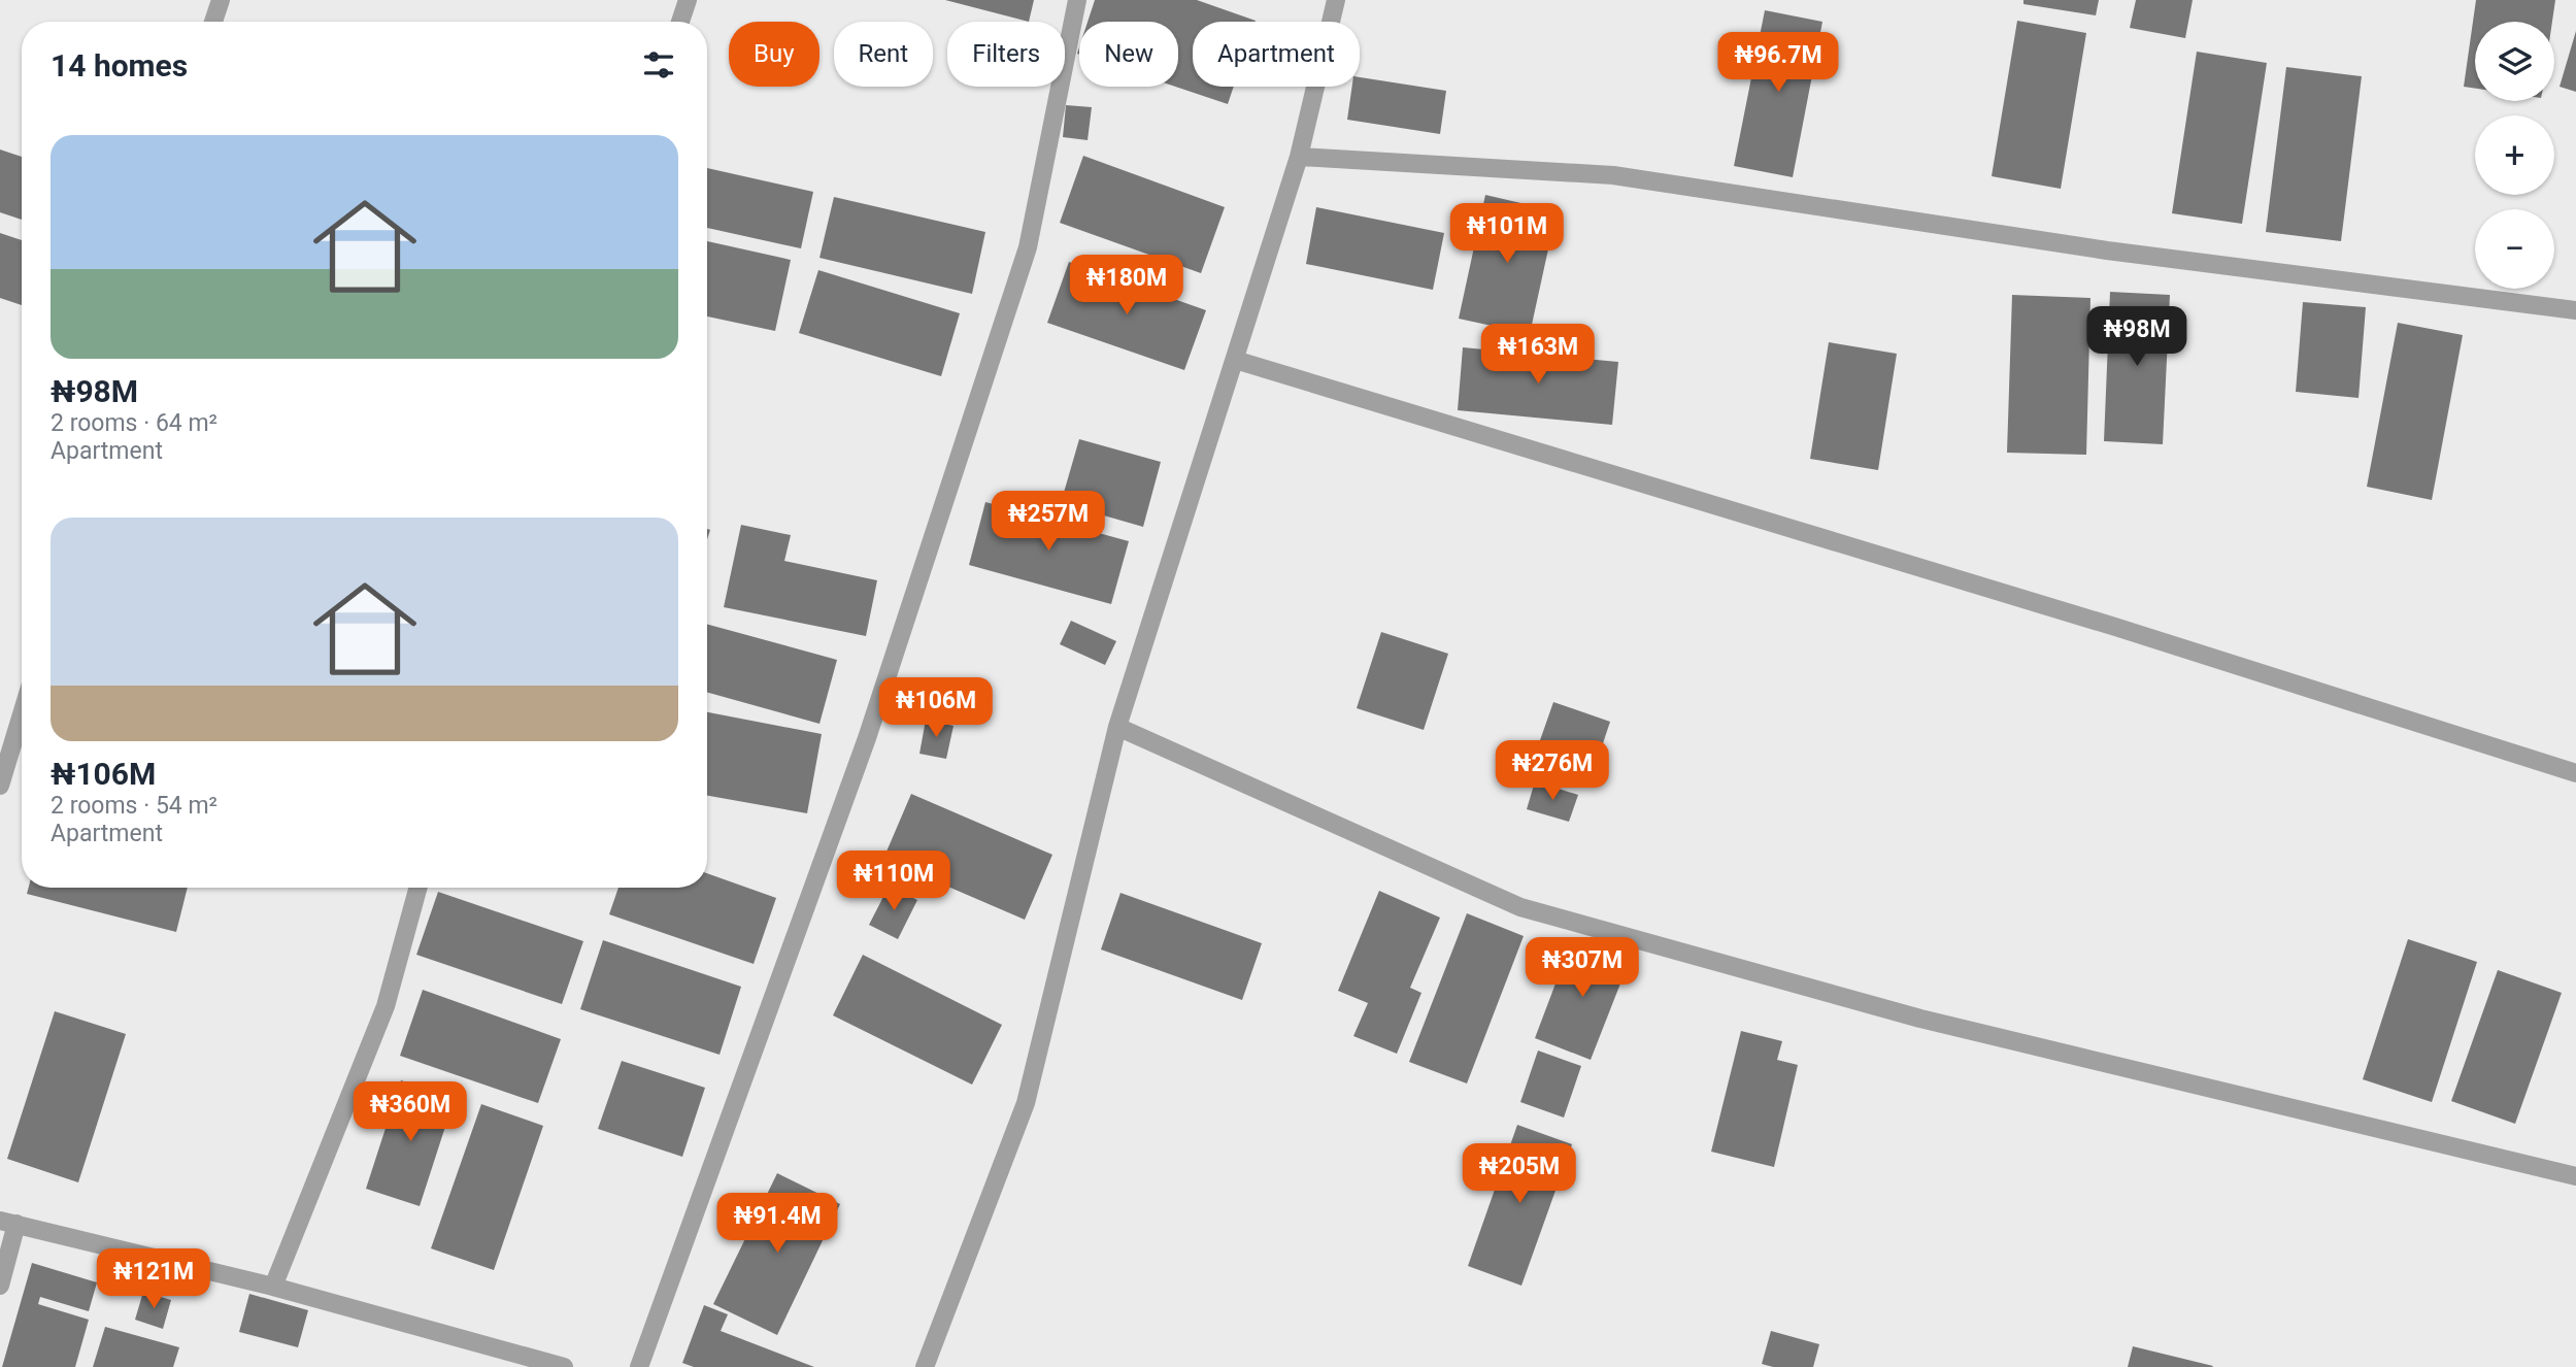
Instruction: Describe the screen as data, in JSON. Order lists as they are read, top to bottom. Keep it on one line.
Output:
{"page":{"map_buttons":["+","−"],"chip":["Buy","Rent","Filters","New","Apartment"],"heading":"14 homes","price":["₦96.7M","₦101M","₦180M","₦98M","₦163M","₦257M","₦106M","₦276M","₦110M","₦307M","₦360M","₦205M","₦91.4M","₦121M"],"list":[{"name":"₦98M","note":"2 rooms · 64 m² · Apartment"},{"name":"₦106M","note":"2 rooms · 54 m² · Apartment"}]}}
